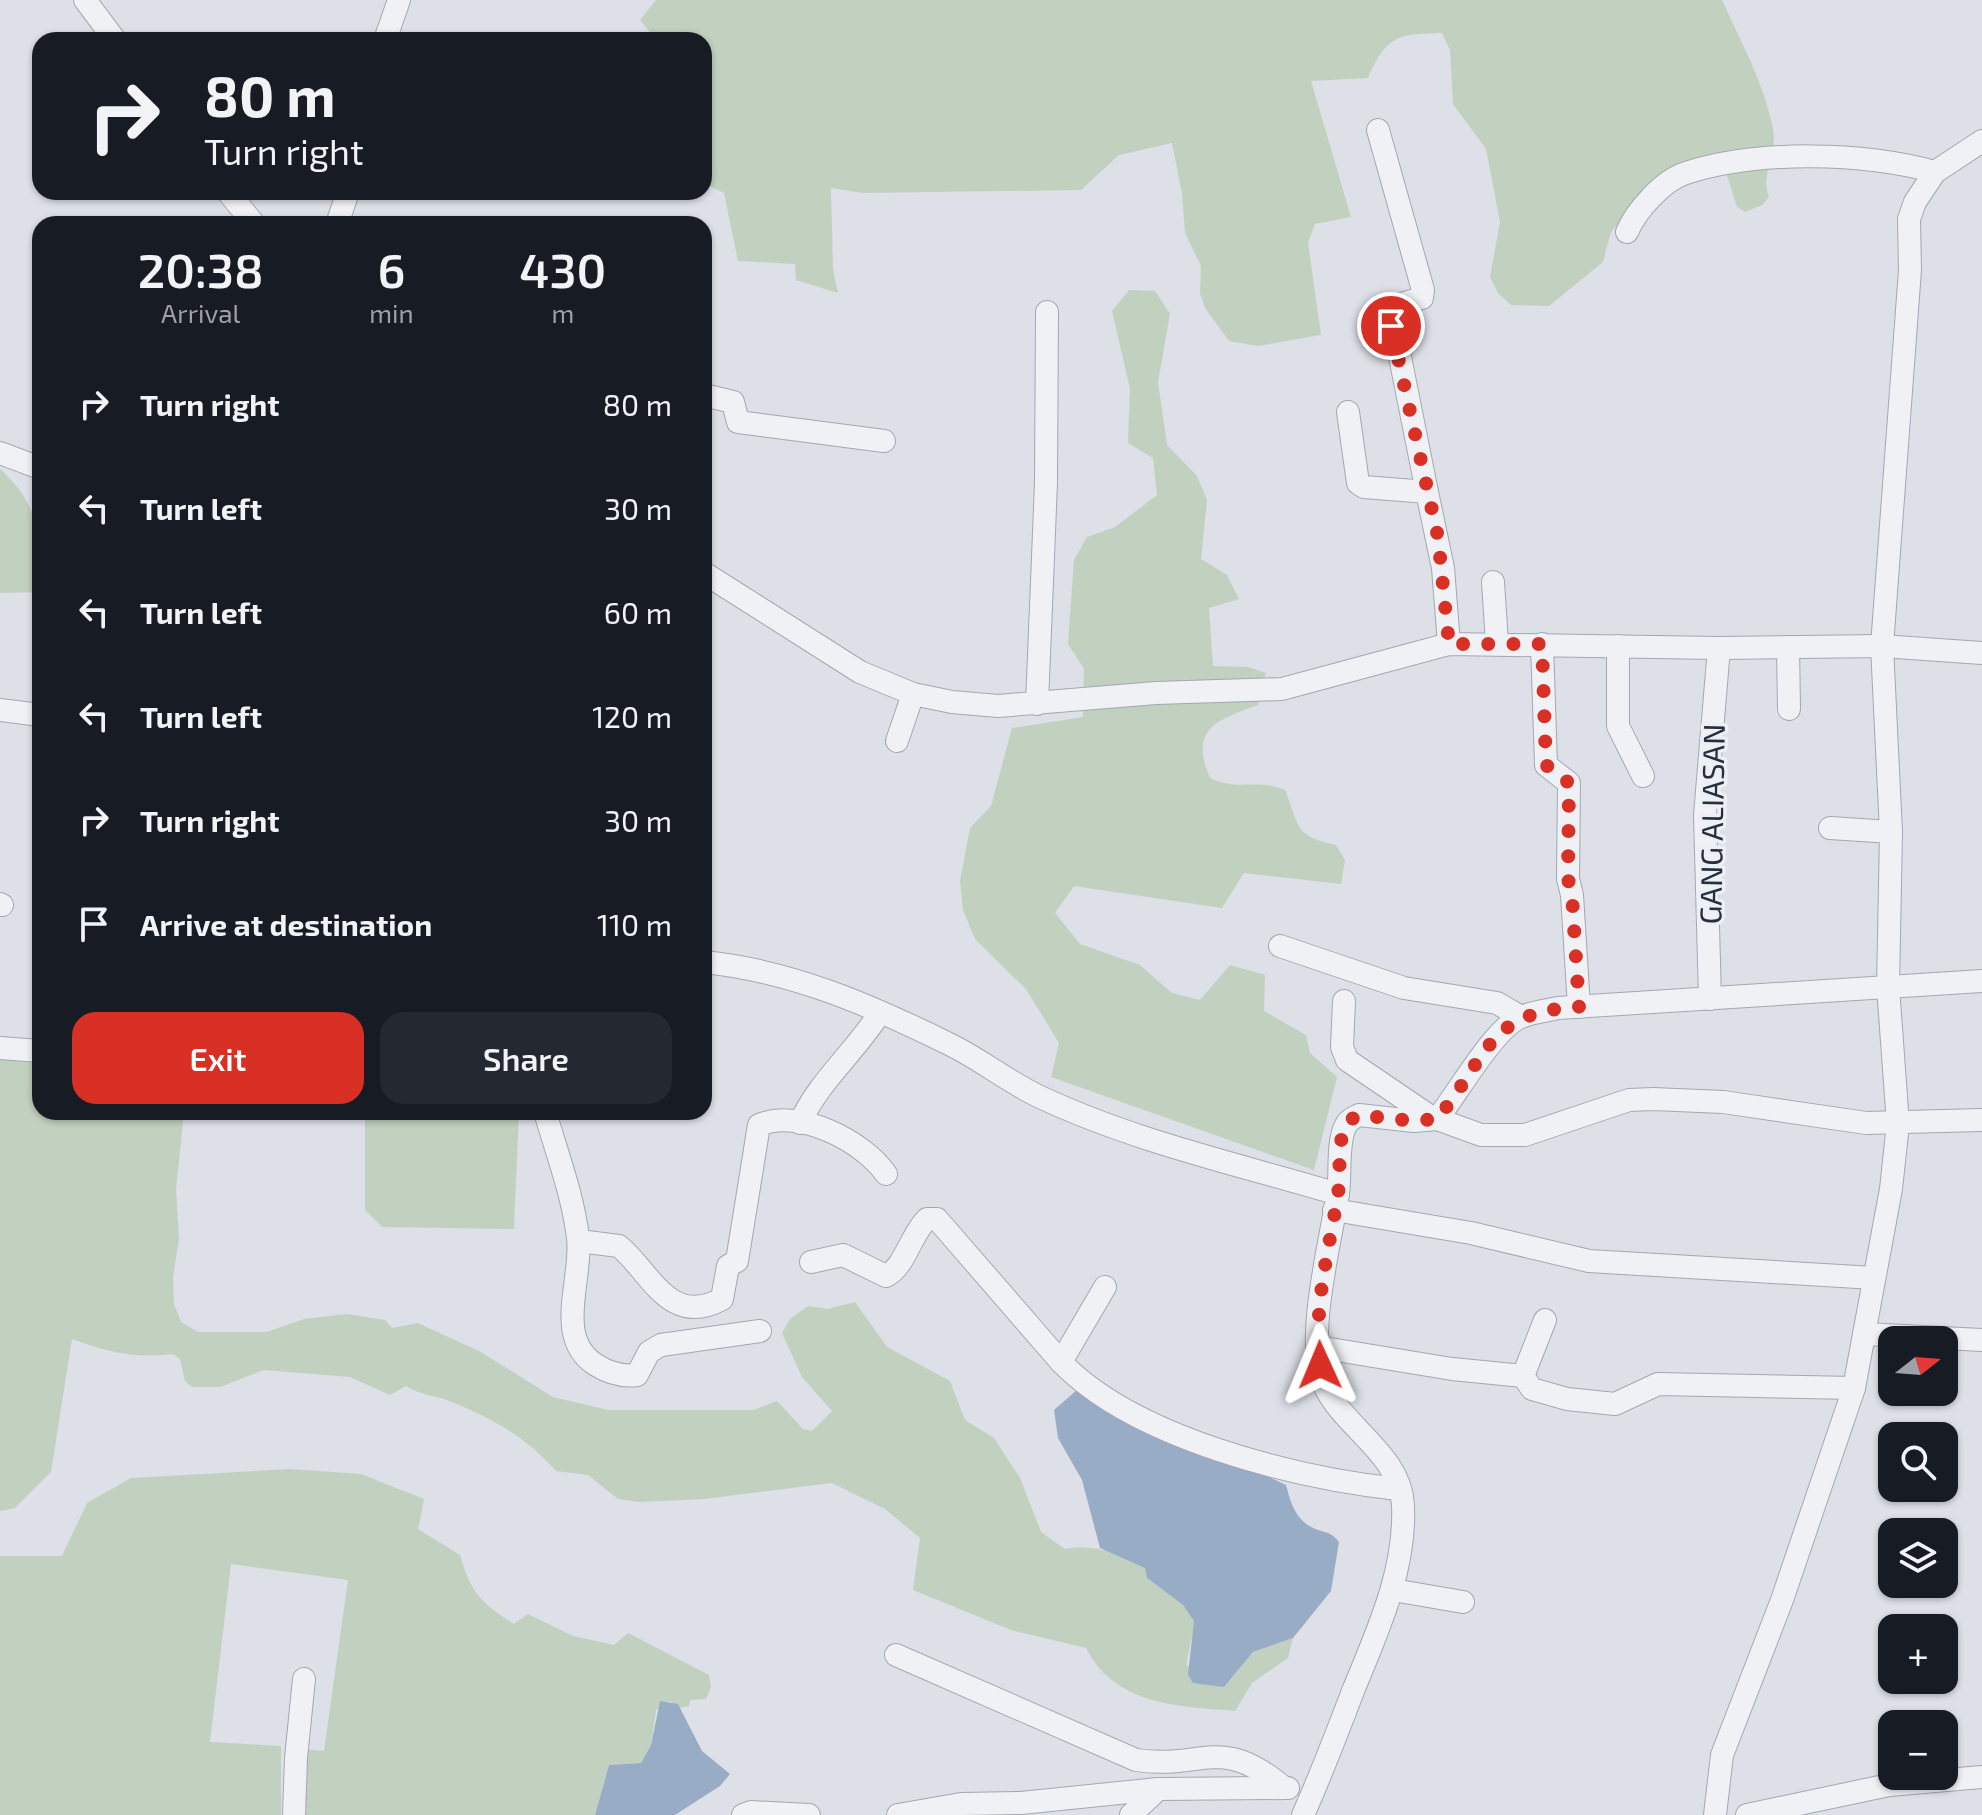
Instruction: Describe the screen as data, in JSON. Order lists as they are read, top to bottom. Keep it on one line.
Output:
{"streets":{"street":["GANG ALIASAN"]},"north":"right","page":{"turn":["80 m","Turn right"],"eta":["20:38","Arrival","6","min","430","m"],"list":[{"name":"Turn right","value":"80 m"},{"name":"Turn left","value":"30 m"},{"name":"Turn left","value":"60 m"},{"name":"Turn left","value":"120 m"},{"name":"Turn right","value":"30 m"},{"name":"Arrive at destination","value":"110 m"}],"buttons":["Exit","Share"],"map_buttons":["+","−"]}}
